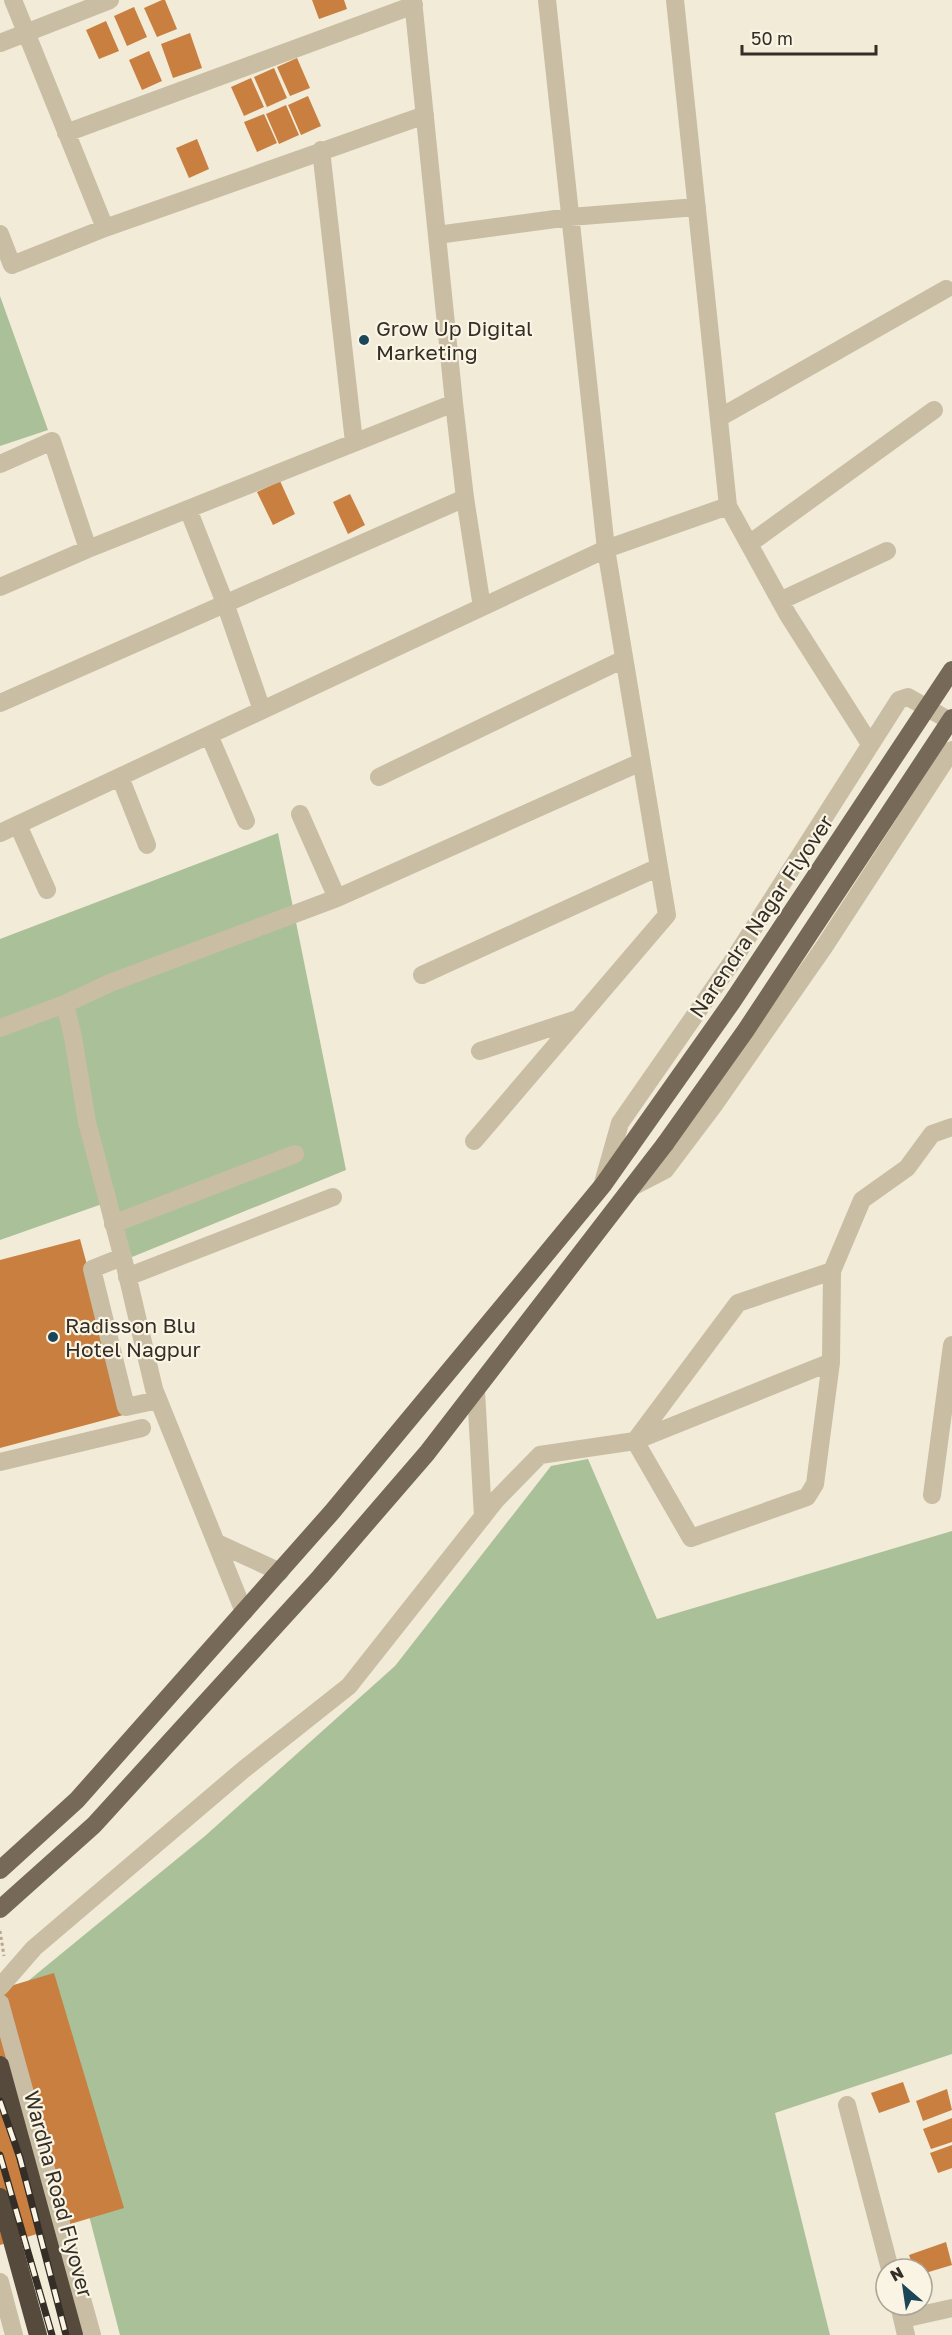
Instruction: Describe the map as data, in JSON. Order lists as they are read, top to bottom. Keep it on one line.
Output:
{"streets":{"highway":["Wardha Road Flyover"],"main road":["Narendra Nagar Flyover"]},"places":["Grow Up Digital Marketing","Radisson Blu Hotel Nagpur"],"scale_bar":"50 m","north":"top left"}
